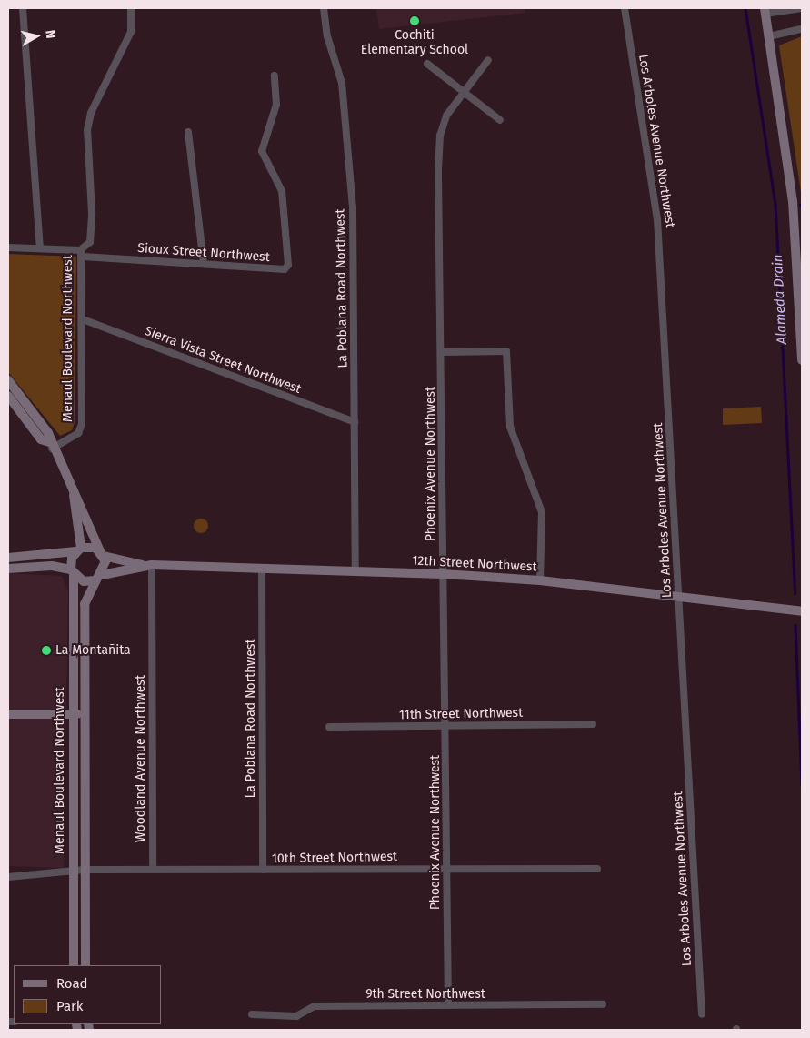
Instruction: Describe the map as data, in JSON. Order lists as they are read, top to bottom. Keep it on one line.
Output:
{"streets":{"main road":["Menaul Boulevard Northwest","12th Street Northwest"],"street":["Los Arboles Avenue Northwest","Sioux Street Northwest","La Poblana Road Northwest","Sierra Vista Street Northwest","Phoenix Avenue Northwest","11th Street Northwest","Woodland Avenue Northwest","10th Street Northwest","9th Street Northwest"]},"crossings":[["Los Arboles Avenue Northwest","12th Street Northwest"],["Sioux Street Northwest","Menaul Boulevard Northwest"],["La Poblana Road Northwest","Sierra Vista Street Northwest"],["La Poblana Road Northwest","12th Street Northwest"],["La Poblana Road Northwest","10th Street Northwest"],["Menaul Boulevard Northwest","Sierra Vista Street Northwest"],["Menaul Boulevard Northwest","12th Street Northwest"],["Menaul Boulevard Northwest","10th Street Northwest"],["Phoenix Avenue Northwest","12th Street Northwest"],["Phoenix Avenue Northwest","11th Street Northwest"],["Phoenix Avenue Northwest","10th Street Northwest"],["Phoenix Avenue Northwest","9th Street Northwest"],["12th Street Northwest","Woodland Avenue Northwest"],["Woodland Avenue Northwest","10th Street Northwest"]],"water":["Alameda Drain"],"places":["Cochiti Elementary School","La Montañita"],"legend":["Road","Park"],"north":"right"}
